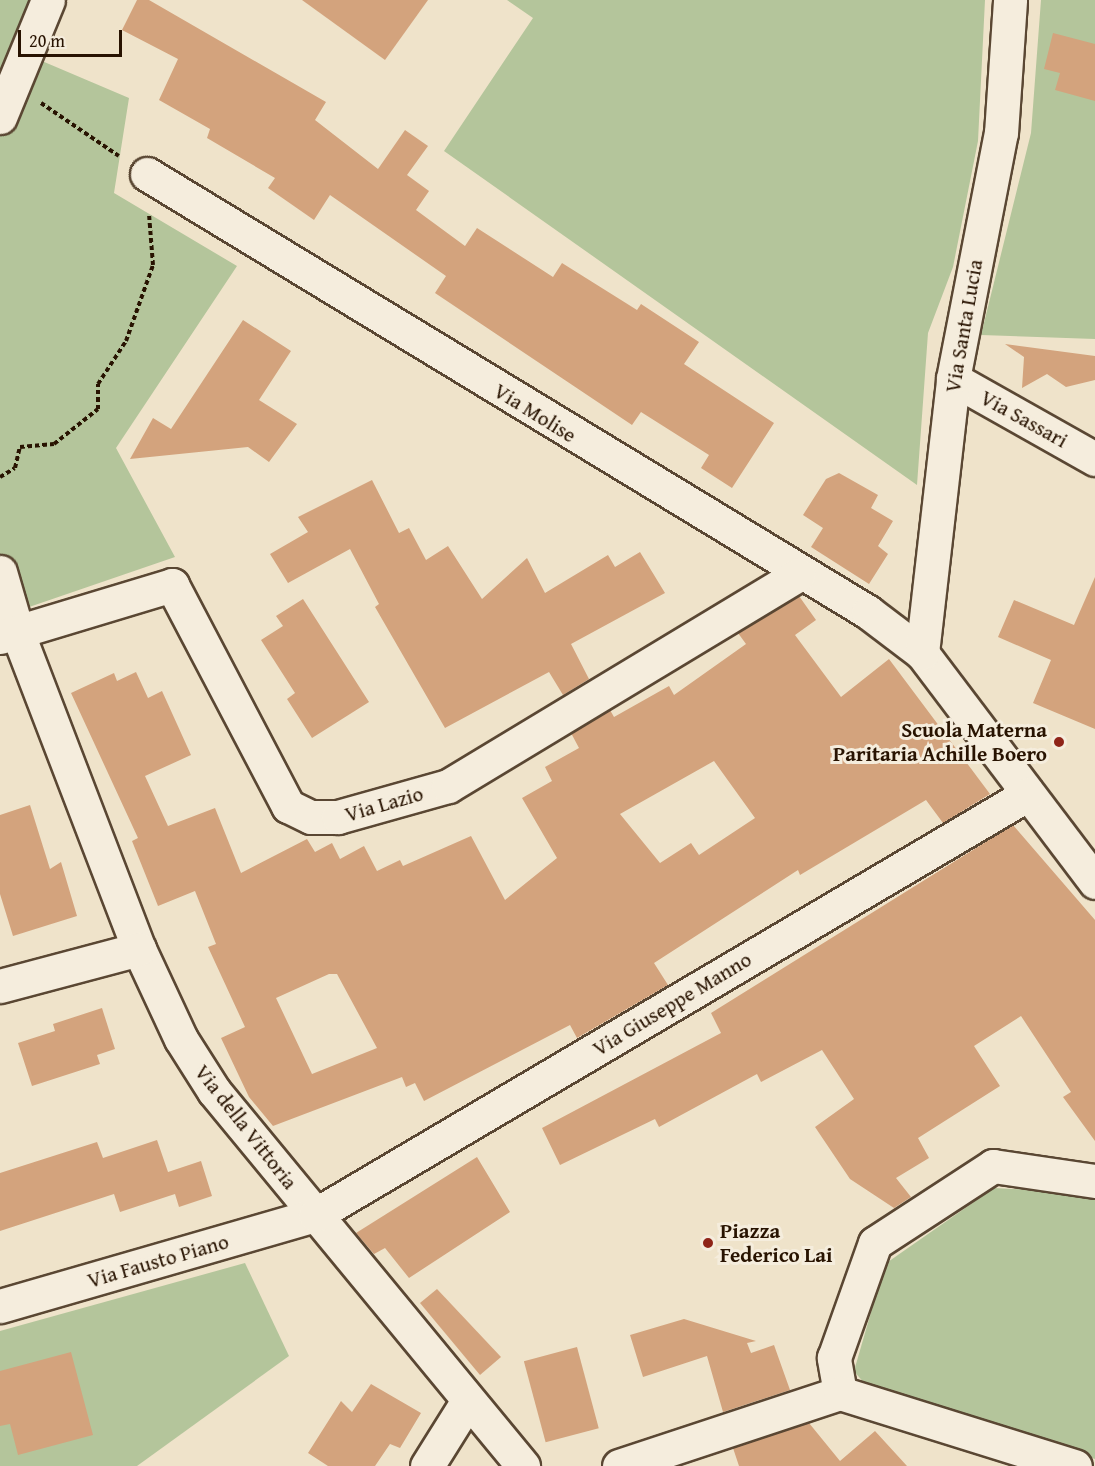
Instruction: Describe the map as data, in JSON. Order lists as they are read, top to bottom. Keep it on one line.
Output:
{"streets":{"street":["Via Santa Lucia","Via Molise","Via Sassari","Via Lazio","Via Giuseppe Manno","Via della Vittoria","Via Fausto Piano"]},"crossings":[["Via Santa Lucia","Via Molise"],["Via Santa Lucia","Via Sassari"],["Via Molise","Via Lazio"],["Via Molise","Via Giuseppe Manno"],["Via Lazio","Via della Vittoria"],["Via Giuseppe Manno","Via della Vittoria"],["Via Giuseppe Manno","Via Fausto Piano"],["Via della Vittoria","Via Fausto Piano"]],"places":["Scuola Materna Paritaria Achille Boero","Piazza Federico Lai"],"scale_bar":"20 m"}
